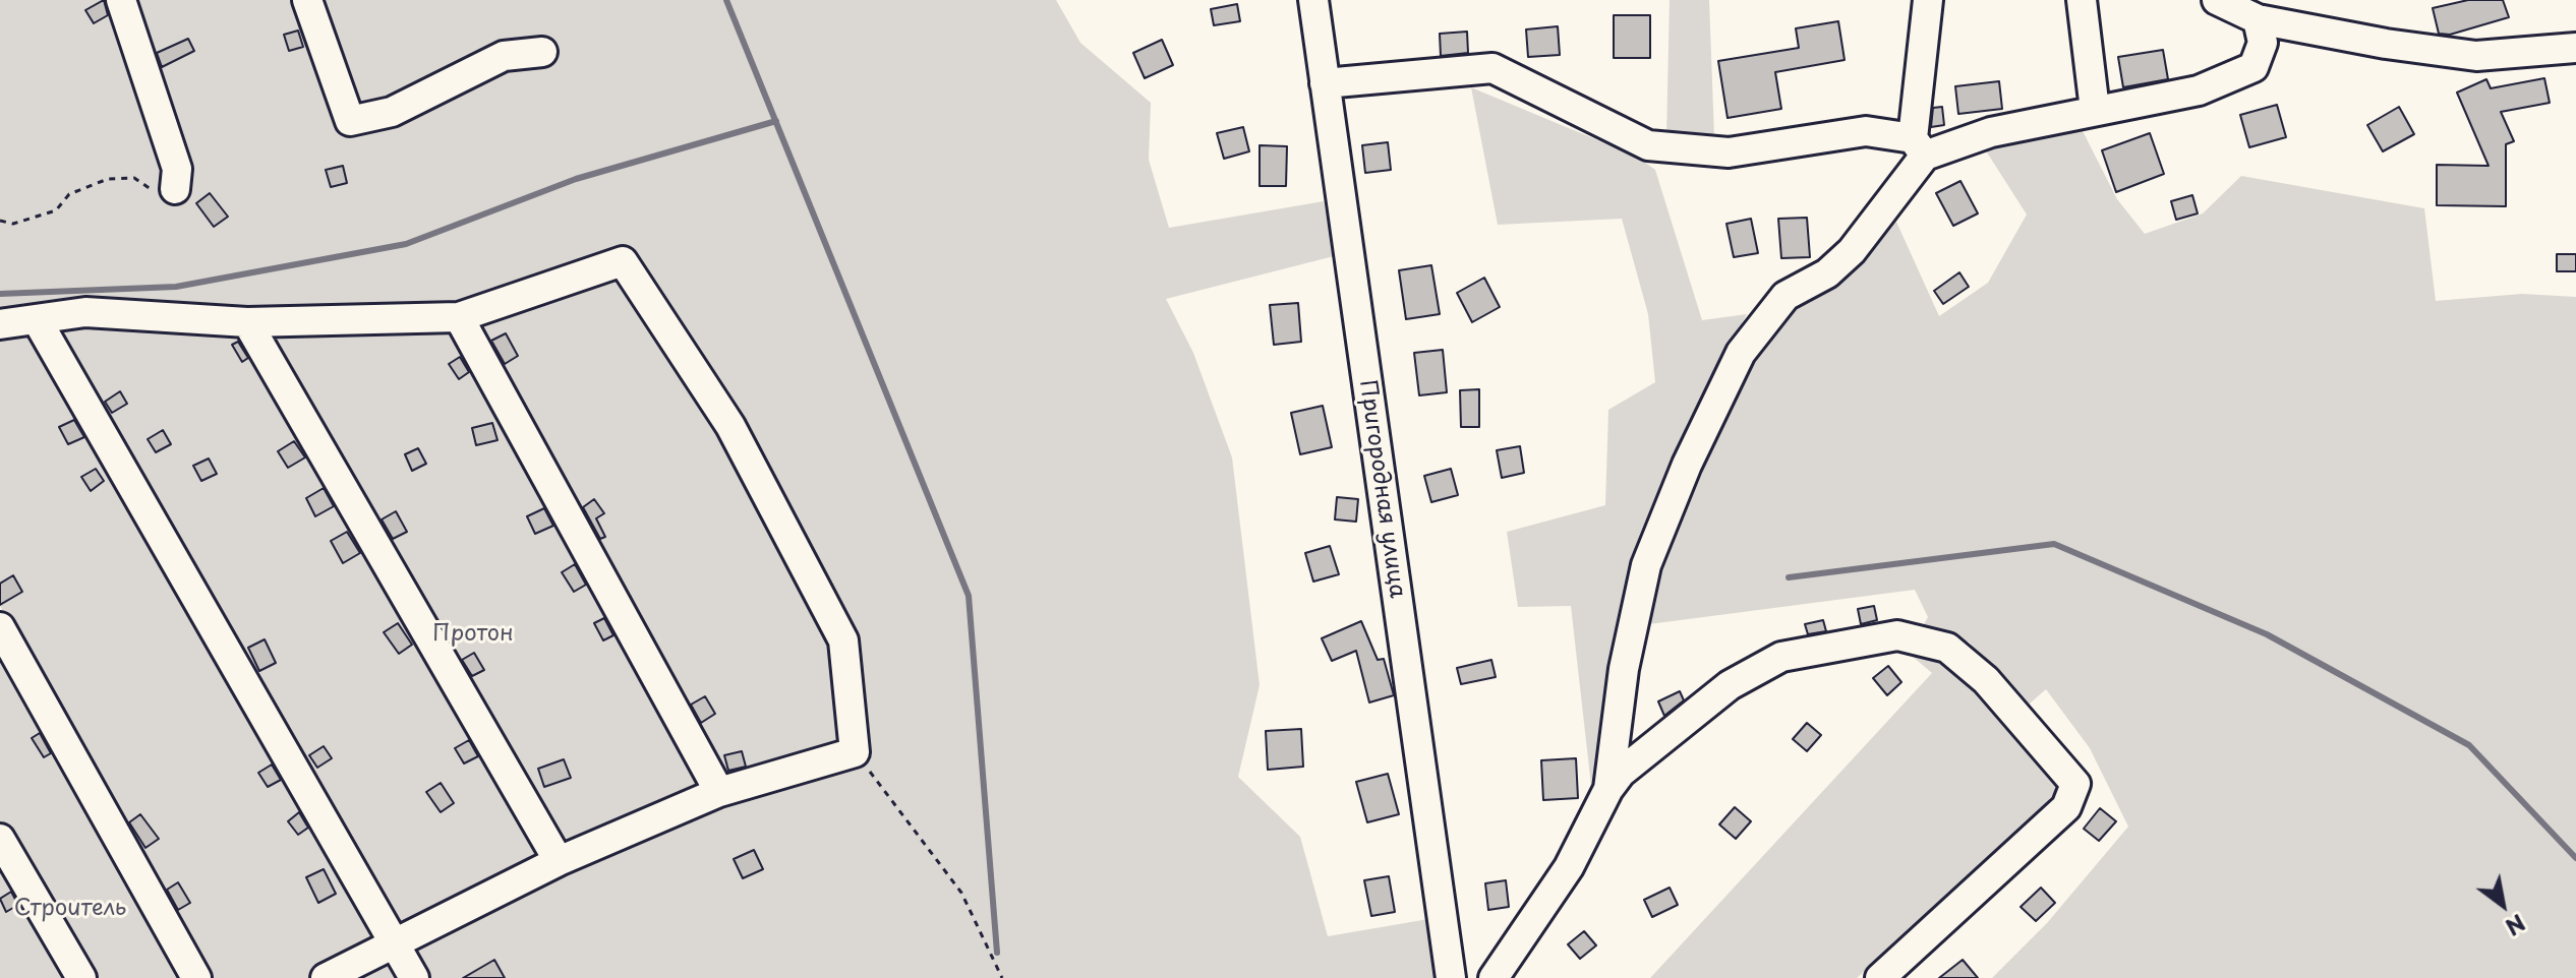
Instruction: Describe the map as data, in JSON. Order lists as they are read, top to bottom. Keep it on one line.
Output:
{"streets":{"street":["Пригородная улица"]},"parks":["Протон","Строитель"],"north":"bottom right"}
